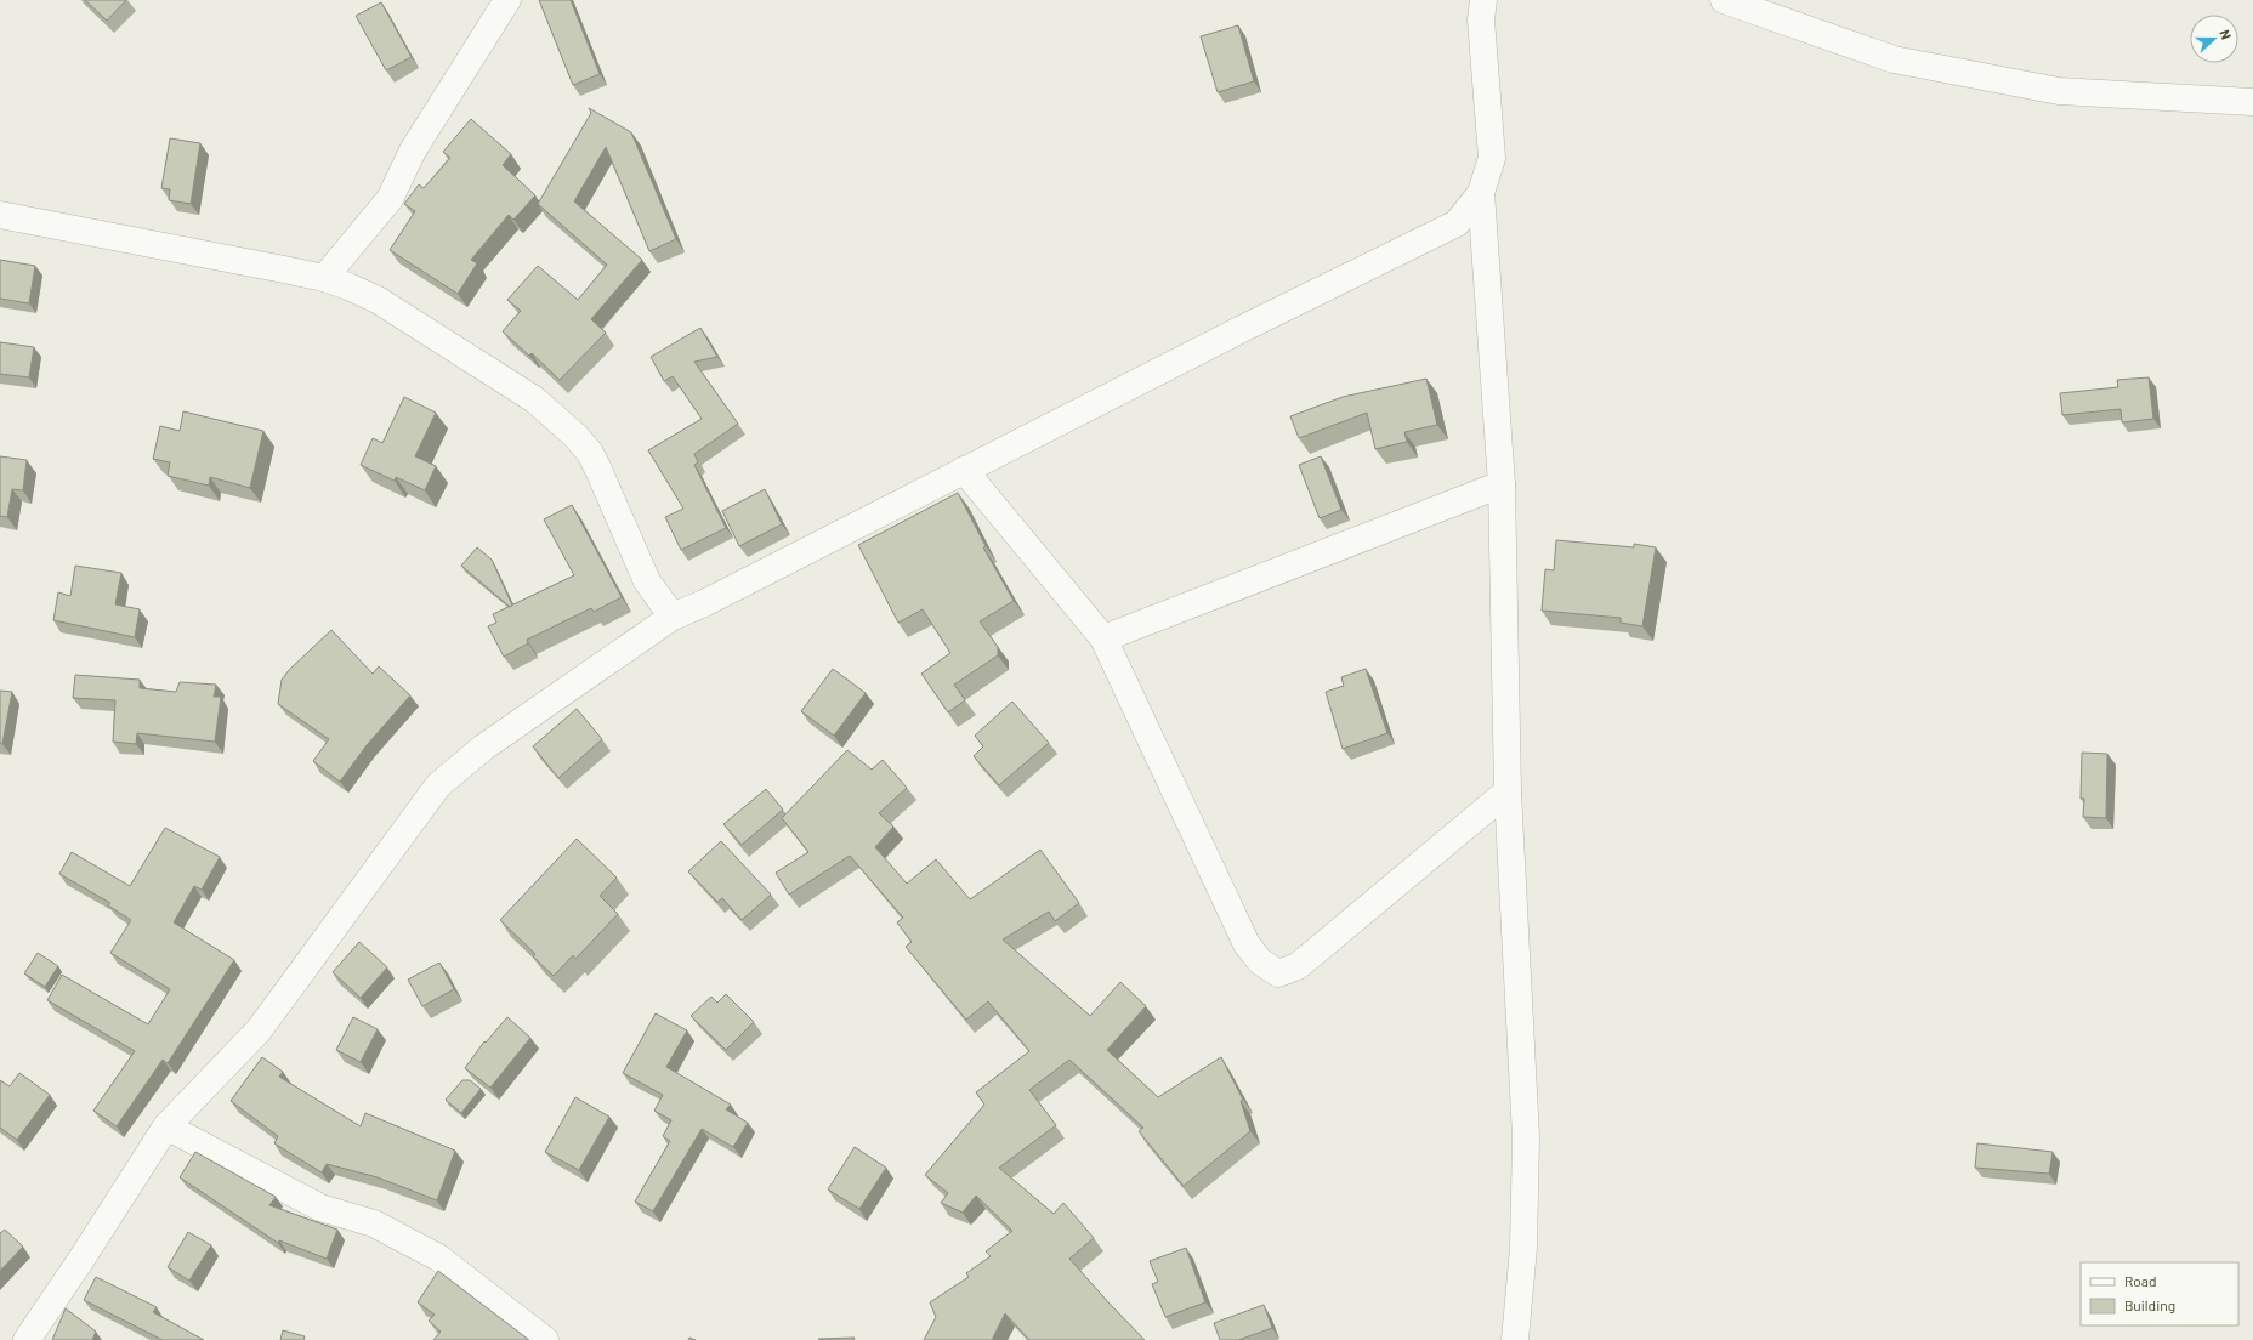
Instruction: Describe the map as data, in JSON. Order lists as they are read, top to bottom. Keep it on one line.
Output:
{"legend":["Road","Building"],"north":"right"}
